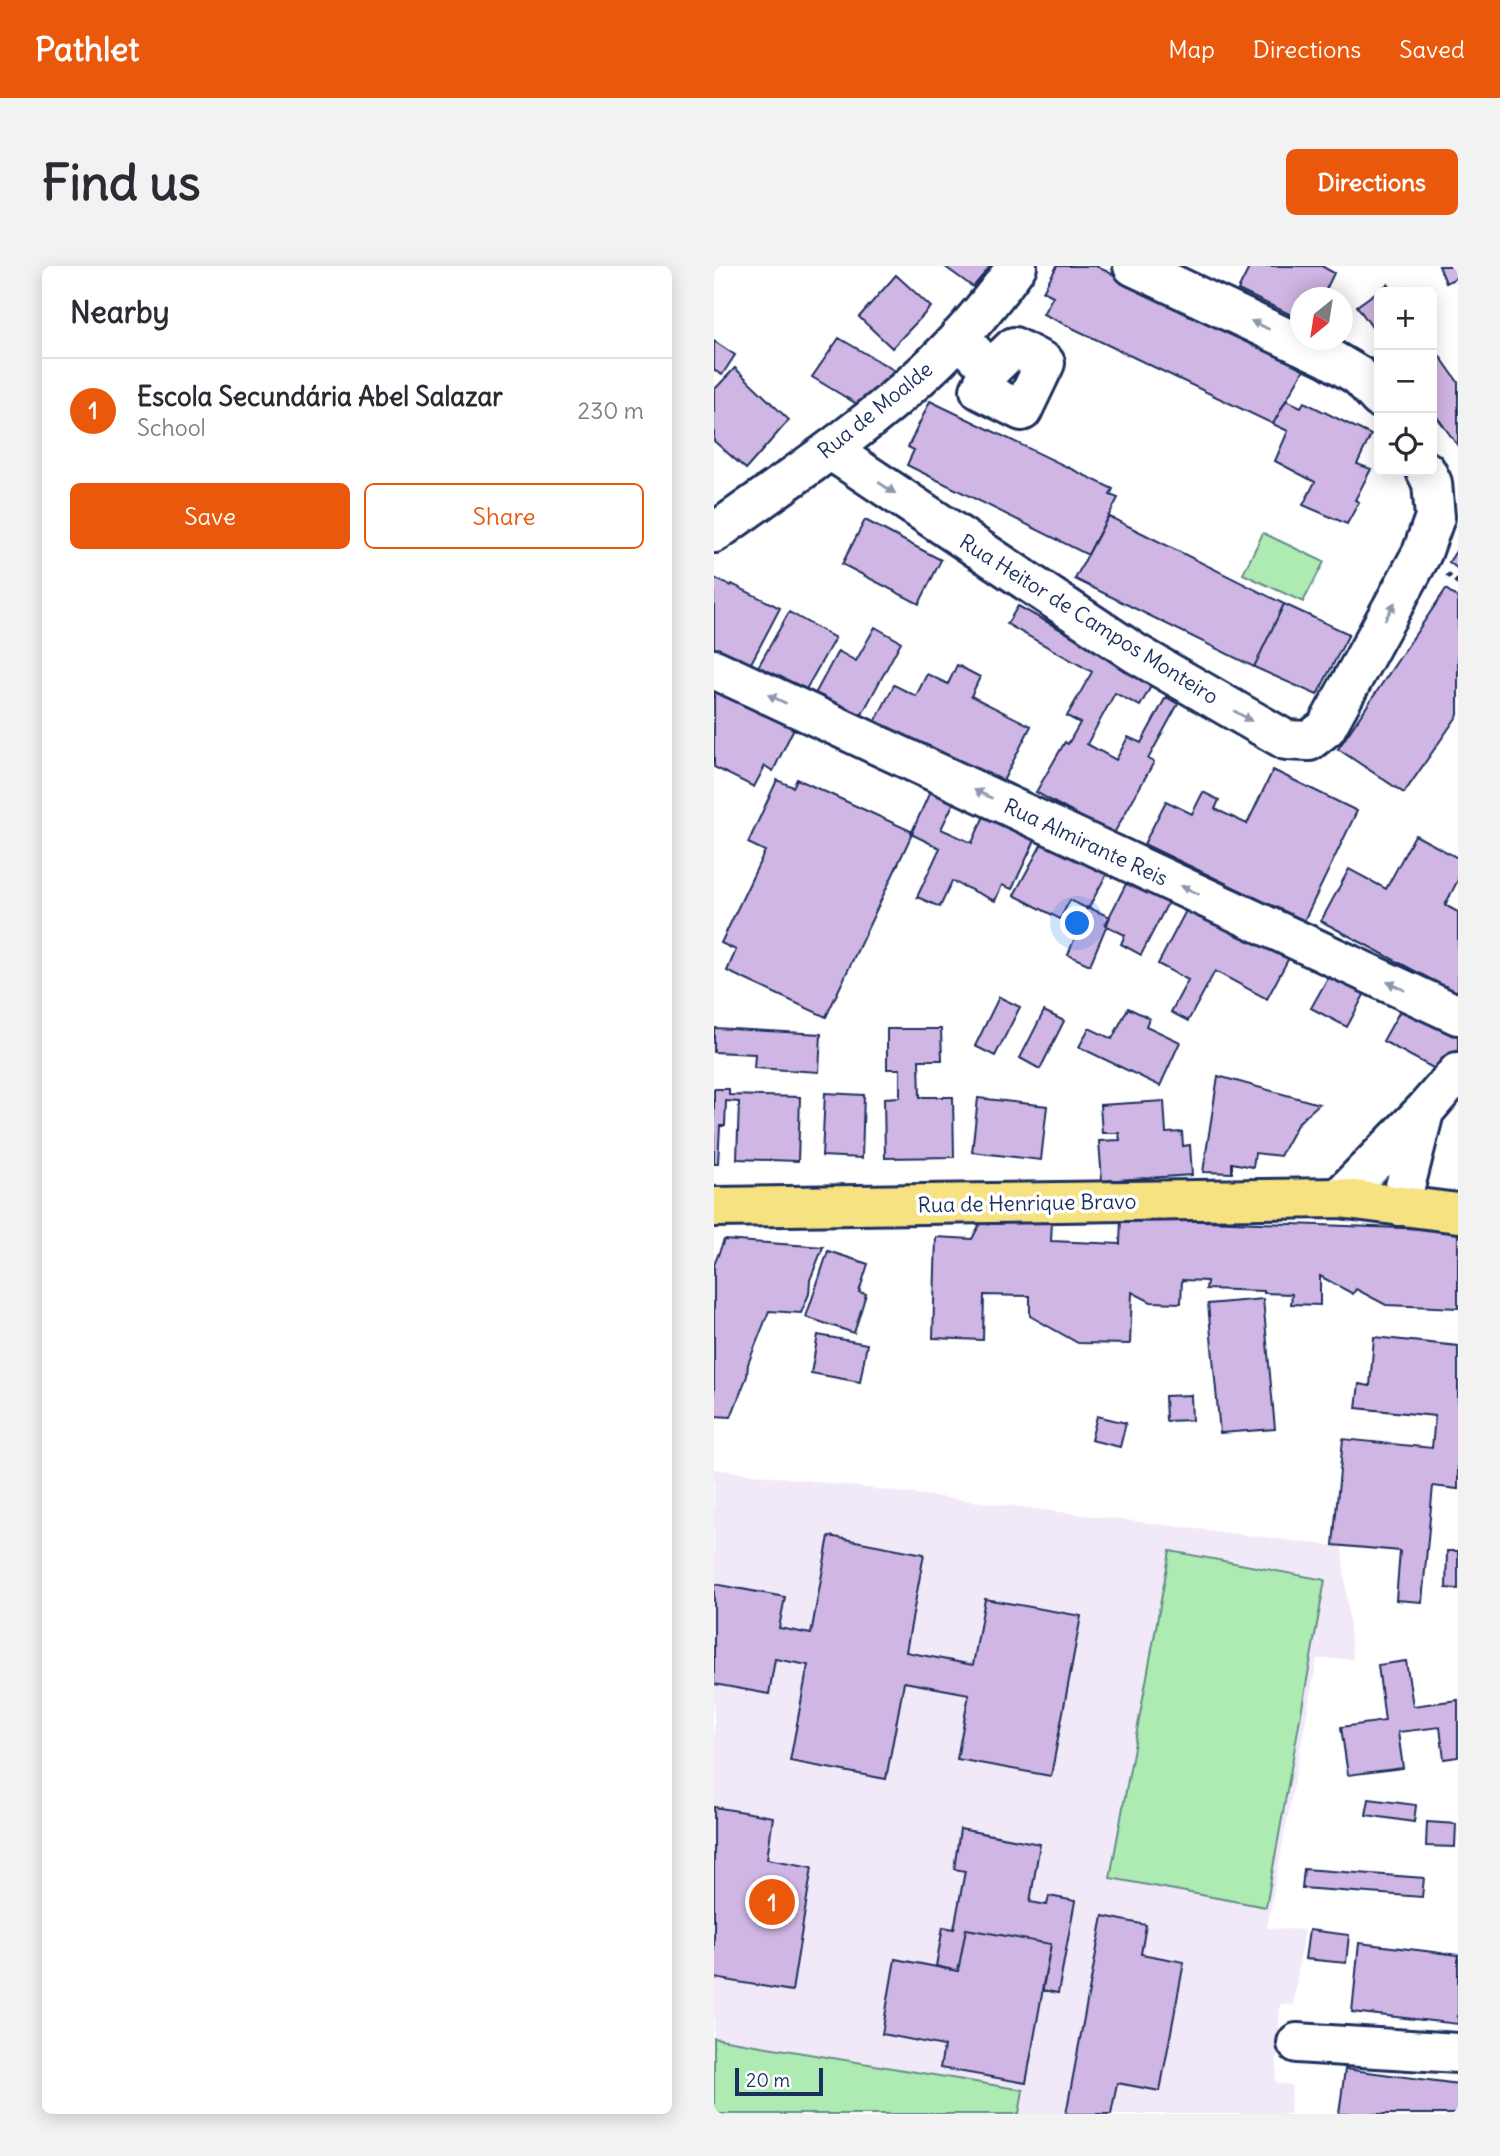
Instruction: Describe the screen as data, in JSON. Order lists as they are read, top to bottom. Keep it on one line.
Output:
{"streets":{"main road":["Rua de Henrique Bravo"],"street":["Rua de Moalde","Rua Heitor de Campos Monteiro","Rua Almirante Reis"]},"crossings":[["Rua de Moalde","Rua Heitor de Campos Monteiro"]],"one_way":["Rua Almirante Reis"],"scale_bar":"20 m","north":"bottom left","page":{"header":"Pathlet","nav":["Map","Directions","Saved"],"buttons":["Directions",["Save","Share"]],"title":"Find us","heading":"Nearby","map_buttons":["+","−"],"list":[{"mark":"1","name":"Escola Secundária Abel Salazar","note":"School","value":"230 m"}],"pins":"1","scale":"20 m"}}
